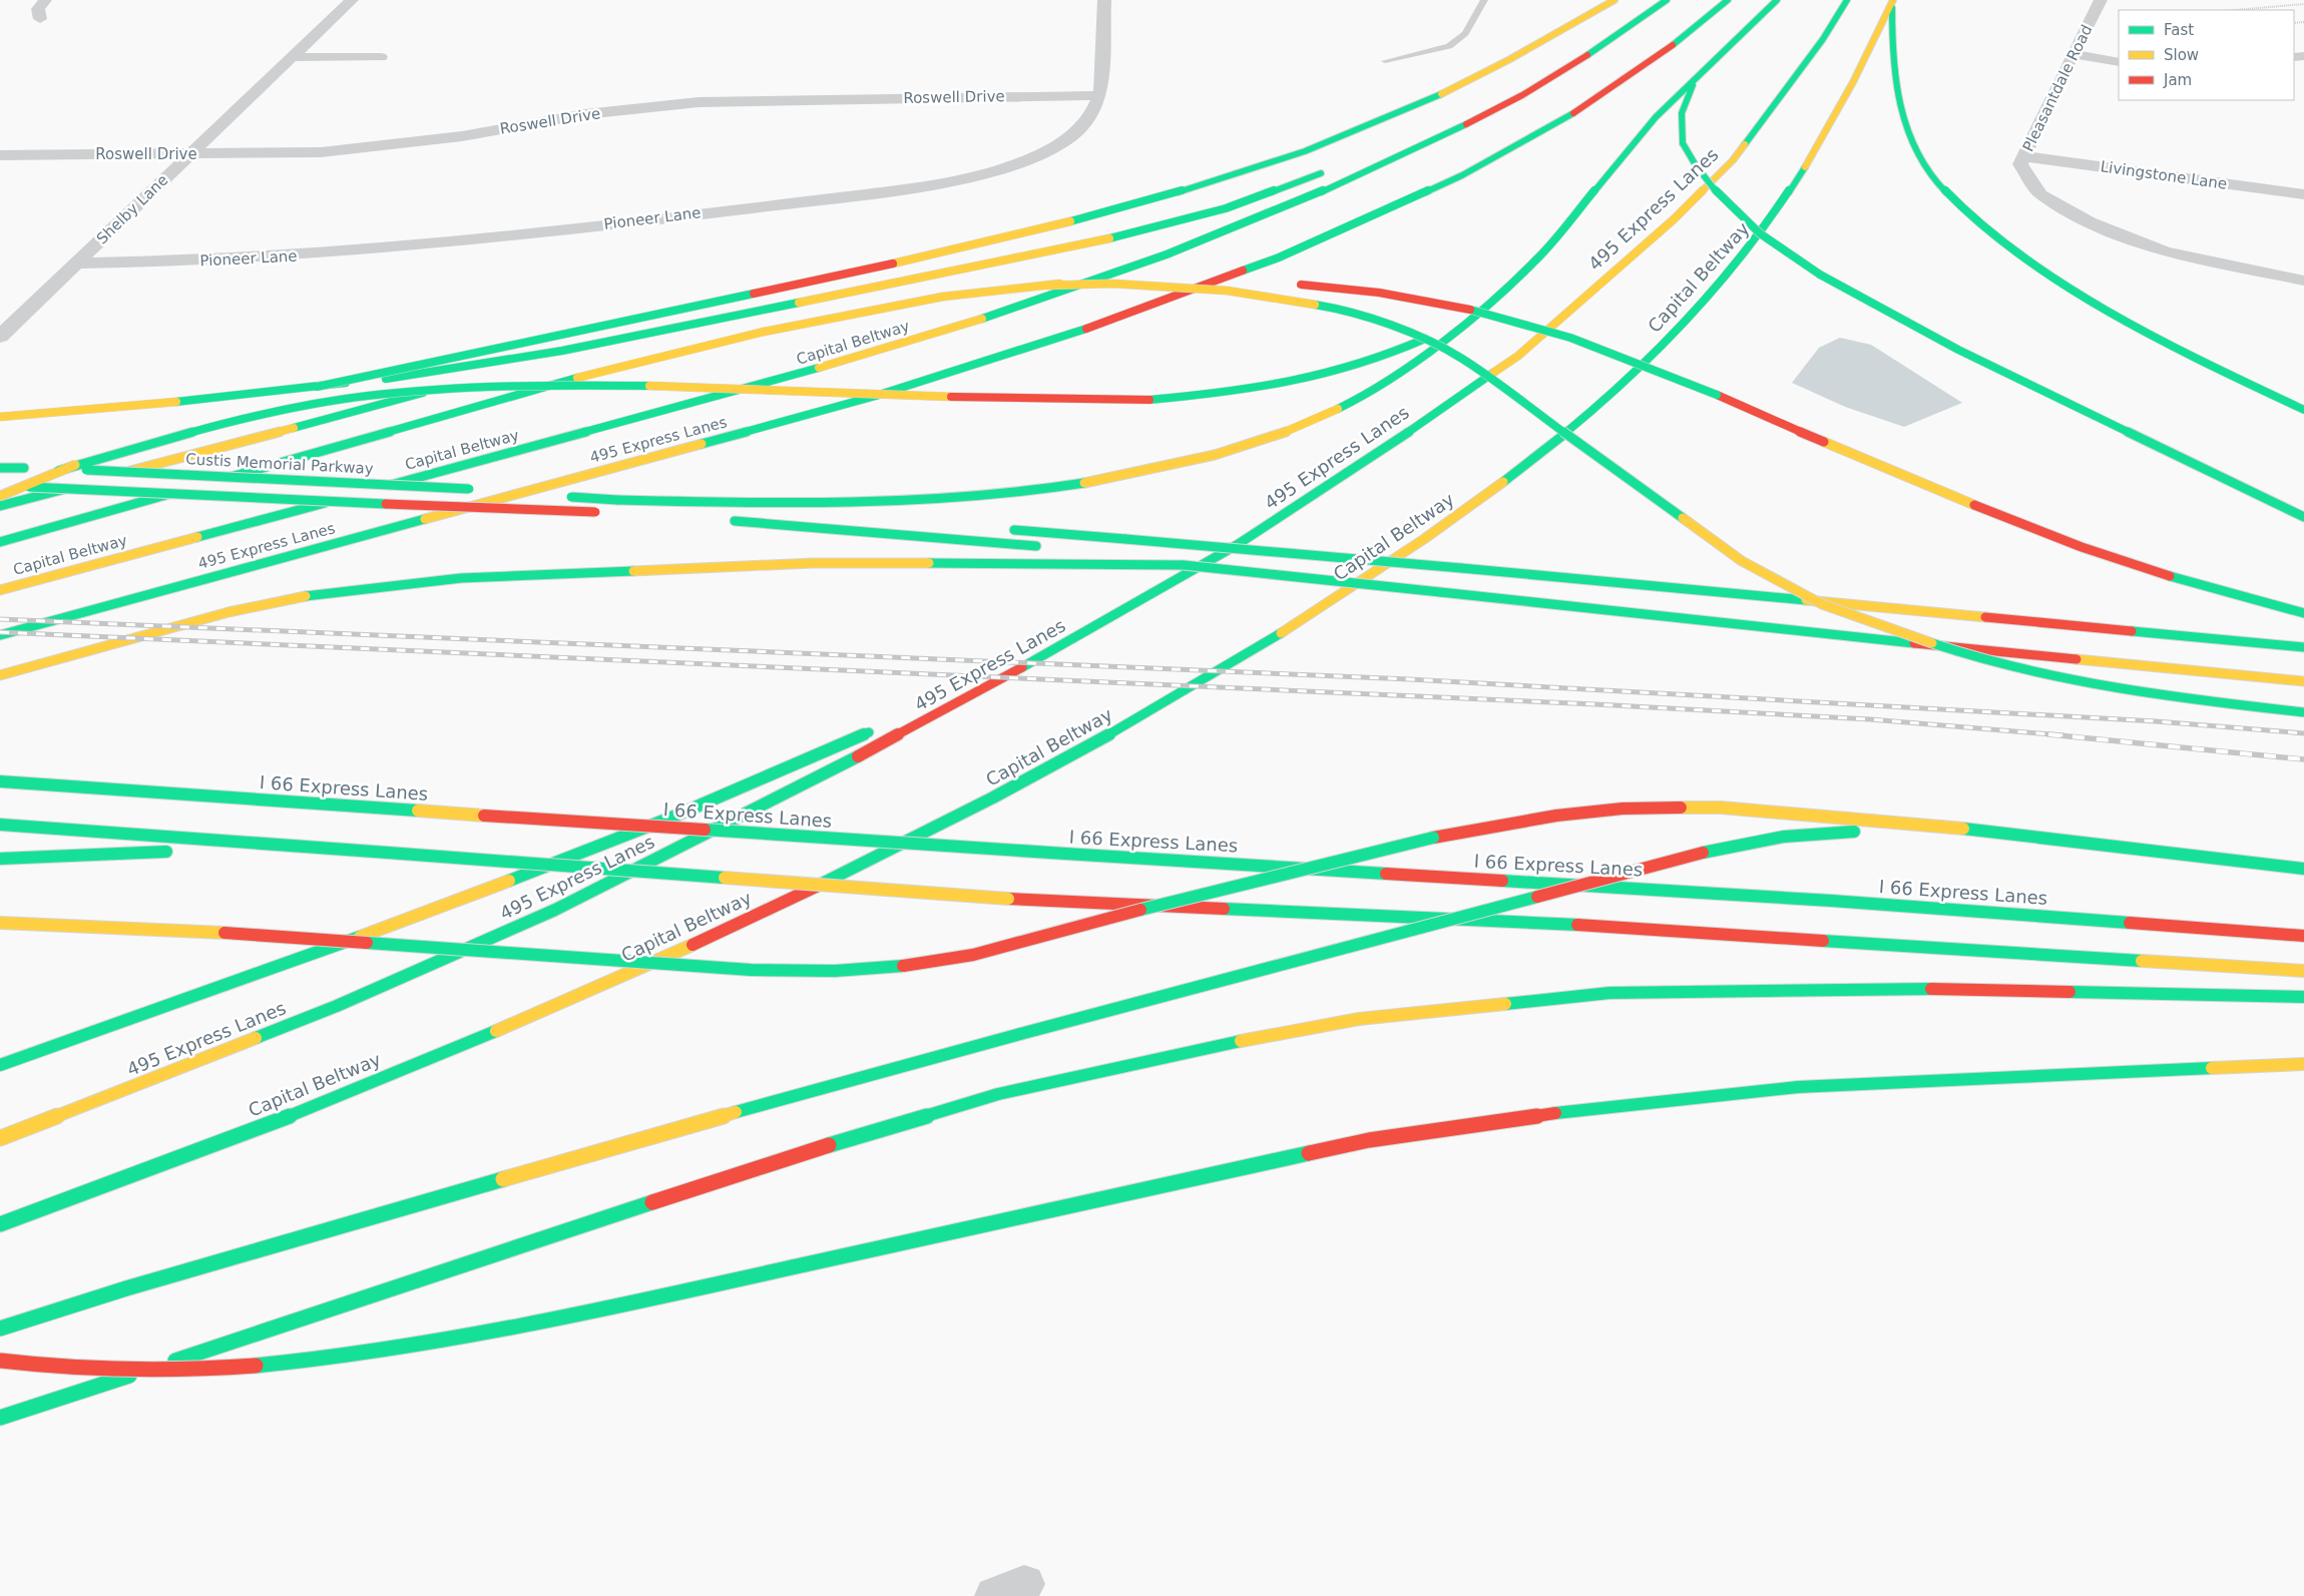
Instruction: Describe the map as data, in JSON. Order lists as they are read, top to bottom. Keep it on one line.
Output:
{"streets":{"highway":["495 Express Lanes","Capital Beltway","Custis Memorial Parkway","I 66 Express Lanes"],"street":["Pleasantdale Road","Roswell Drive","Livingstone Lane","Shelby Lane","Pioneer Lane"]},"crossings":[["Pleasantdale Road","Livingstone Lane"],["Roswell Drive","Shelby Lane"],["Roswell Drive","Pioneer Lane"],["Shelby Lane","Pioneer Lane"]],"legend":["Fast","Slow","Jam"]}
